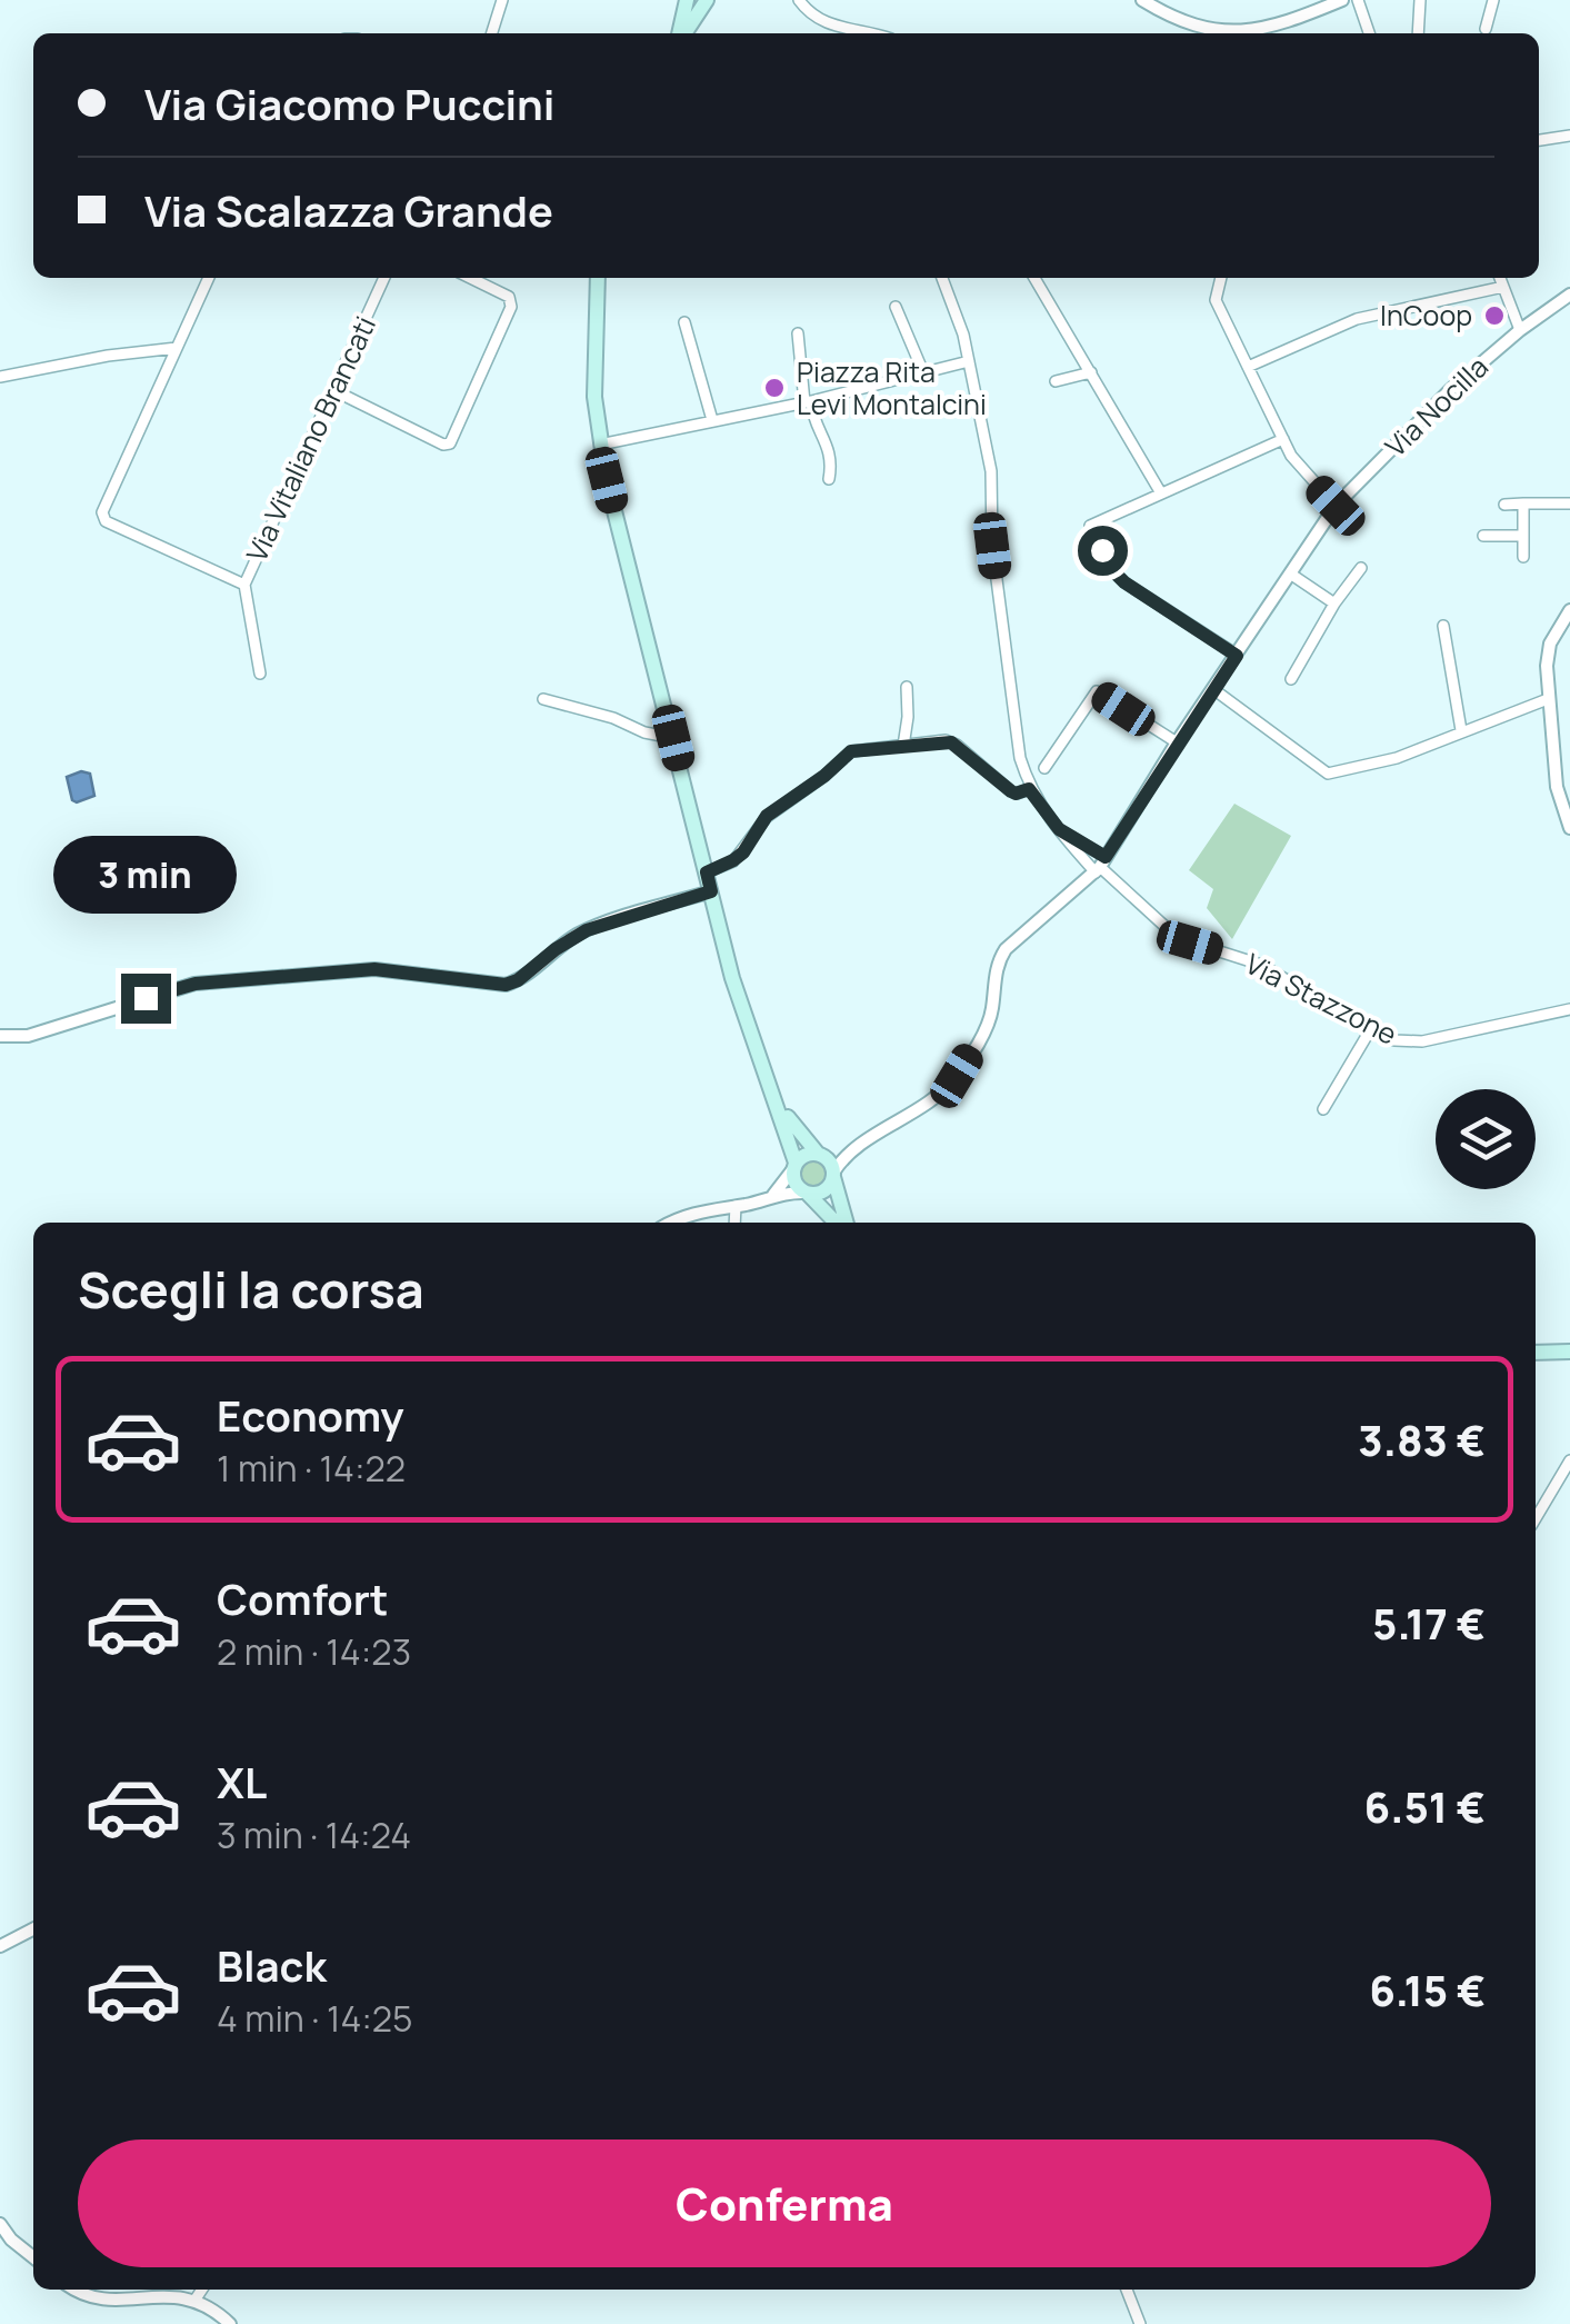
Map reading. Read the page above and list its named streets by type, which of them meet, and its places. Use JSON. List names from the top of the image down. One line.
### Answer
{"streets":{"street":["Via Nocilla","Via Vitaliano Brancati","Via Stazzone"]},"crossings":[["Via Nocilla","Via Stazzone"]],"places":["InCoop","Piazza Rita Levi Montalcini"],"page":{"banner":["Via Giacomo Puccini","Via Scalazza Grande"],"bubble":"3 min","heading":"Scegli la corsa","list":[{"name":"Economy","note":"1 min · 14:22","value":"3.83 €"},{"name":"Comfort","note":"2 min · 14:23","value":"5.17 €"},{"name":"XL","note":"3 min · 14:24","value":"6.51 €"},{"name":"Black","note":"4 min · 14:25","value":"6.15 €"}],"buttons":"Conferma"}}
